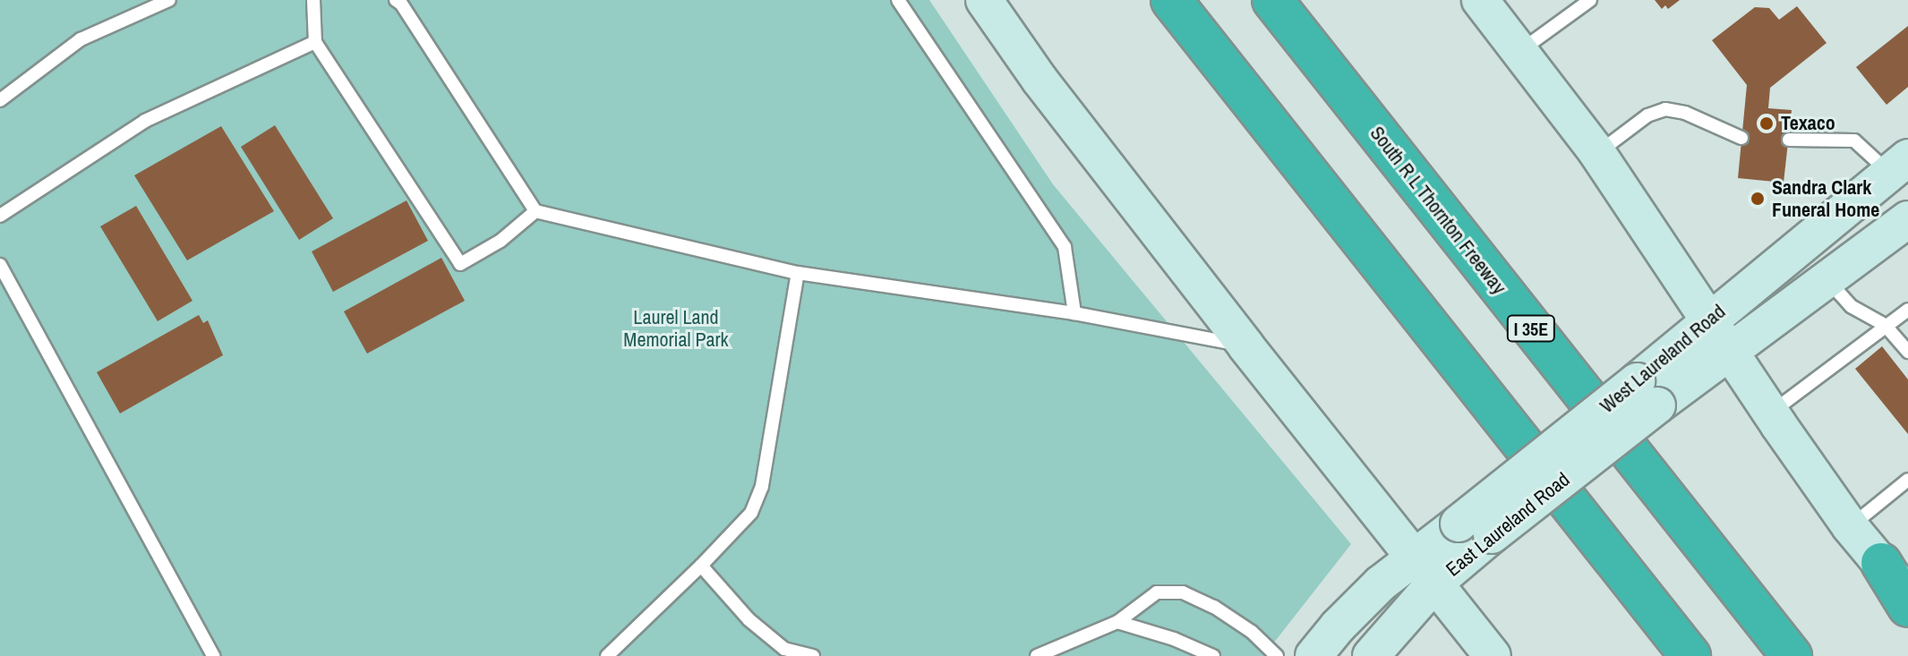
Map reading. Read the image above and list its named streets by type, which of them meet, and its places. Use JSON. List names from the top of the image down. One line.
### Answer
{"streets":{"highway":["South R L Thornton Freeway","I 35E"],"main road":["West Laureland Road","East Laureland Road"]},"crossings":[["West Laureland Road","East Laureland Road"]],"parks":["Laurel Land Memorial Park"],"places":["Texaco","Sandra Clark Funeral Home"]}
